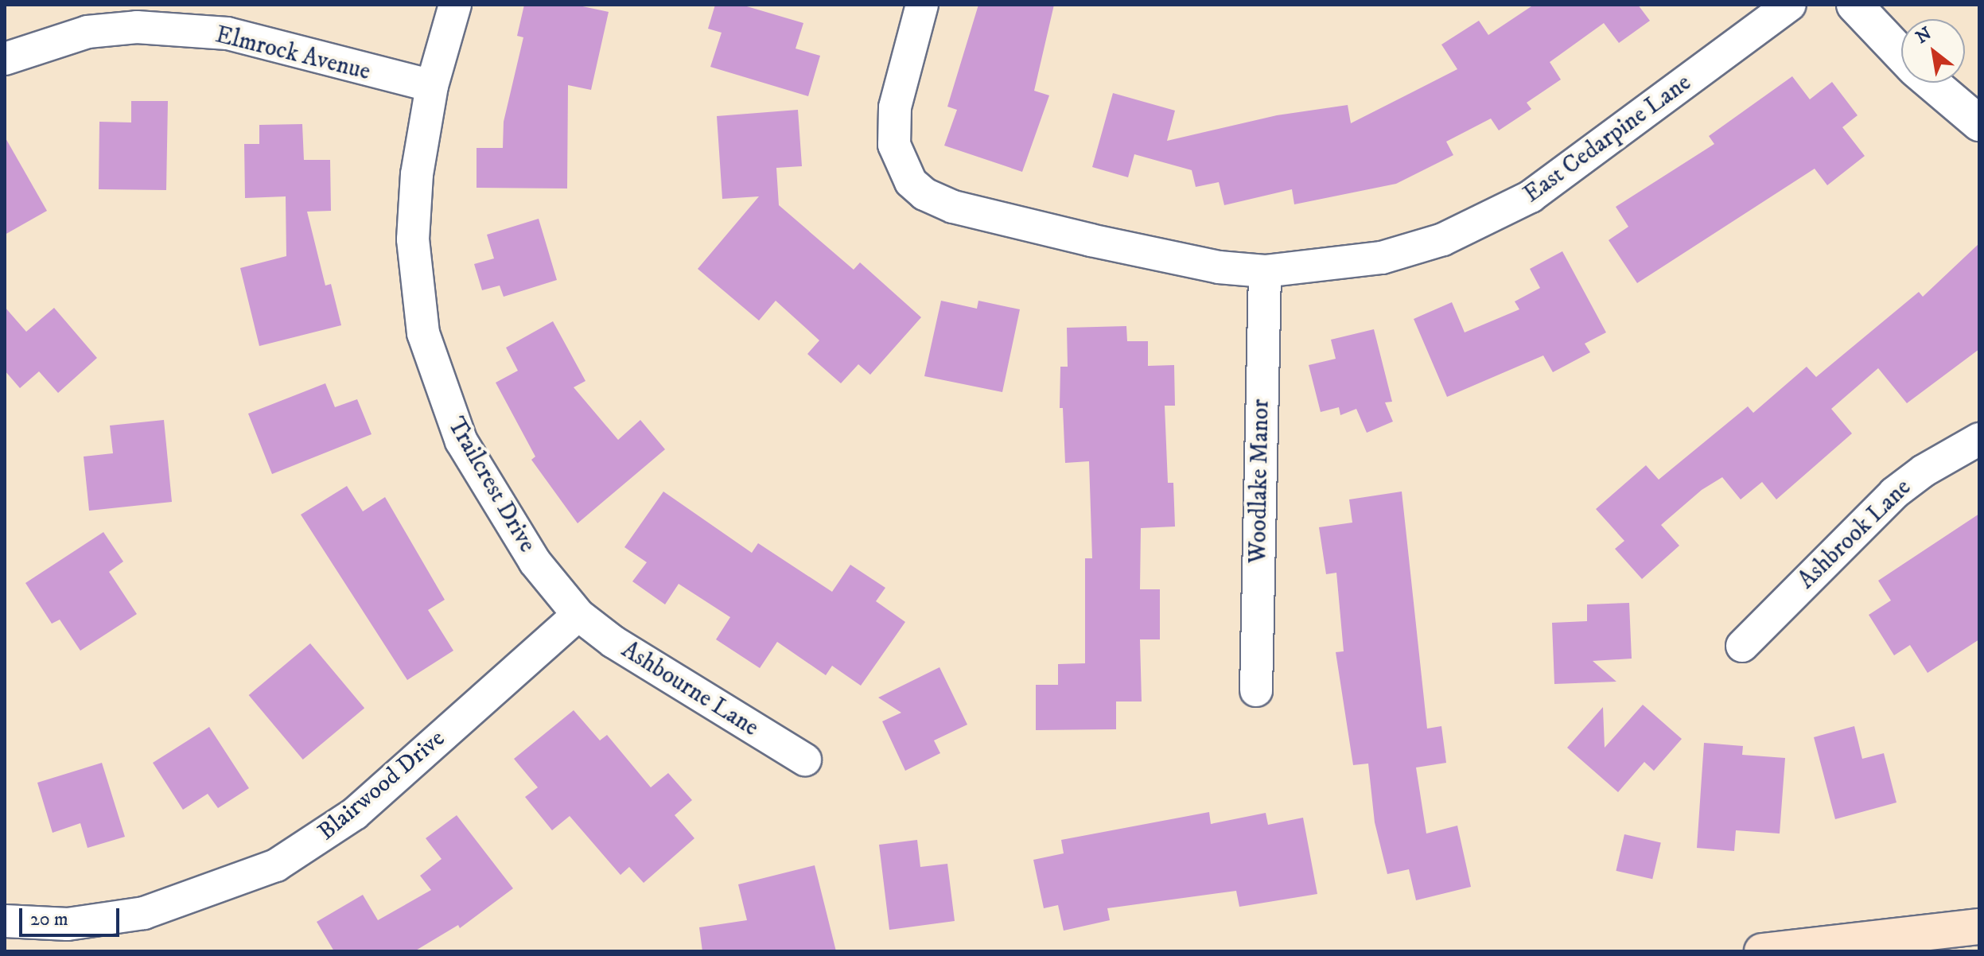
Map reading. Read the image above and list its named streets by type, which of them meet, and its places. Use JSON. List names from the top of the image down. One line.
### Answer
{"streets":{"street":["Elmrock Avenue","East Cedarpine Lane","Woodlake Manor","Trailcrest Drive","Ashbrook Lane","Ashbourne Lane","Blairwood Drive"]},"crossings":[["Elmrock Avenue","Trailcrest Drive"],["East Cedarpine Lane","Woodlake Manor"],["Trailcrest Drive","Ashbourne Lane"],["Trailcrest Drive","Blairwood Drive"],["Ashbourne Lane","Blairwood Drive"]],"scale_bar":"20 m","north":"top left"}
